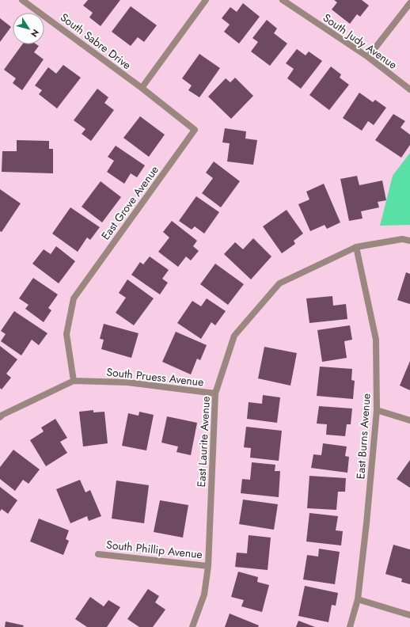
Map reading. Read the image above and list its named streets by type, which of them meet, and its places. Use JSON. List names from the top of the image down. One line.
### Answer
{"streets":{"street":["South Sabre Drive","South Judy Avenue","East Grove Avenue","South Pruess Avenue","East Burns Avenue","East Laurite Avenue","South Phillip Avenue"]},"crossings":[["South Sabre Drive","East Grove Avenue"],["East Grove Avenue","South Pruess Avenue"],["South Pruess Avenue","East Laurite Avenue"],["East Burns Avenue","East Laurite Avenue"],["East Laurite Avenue","South Phillip Avenue"]],"north":"bottom right"}
